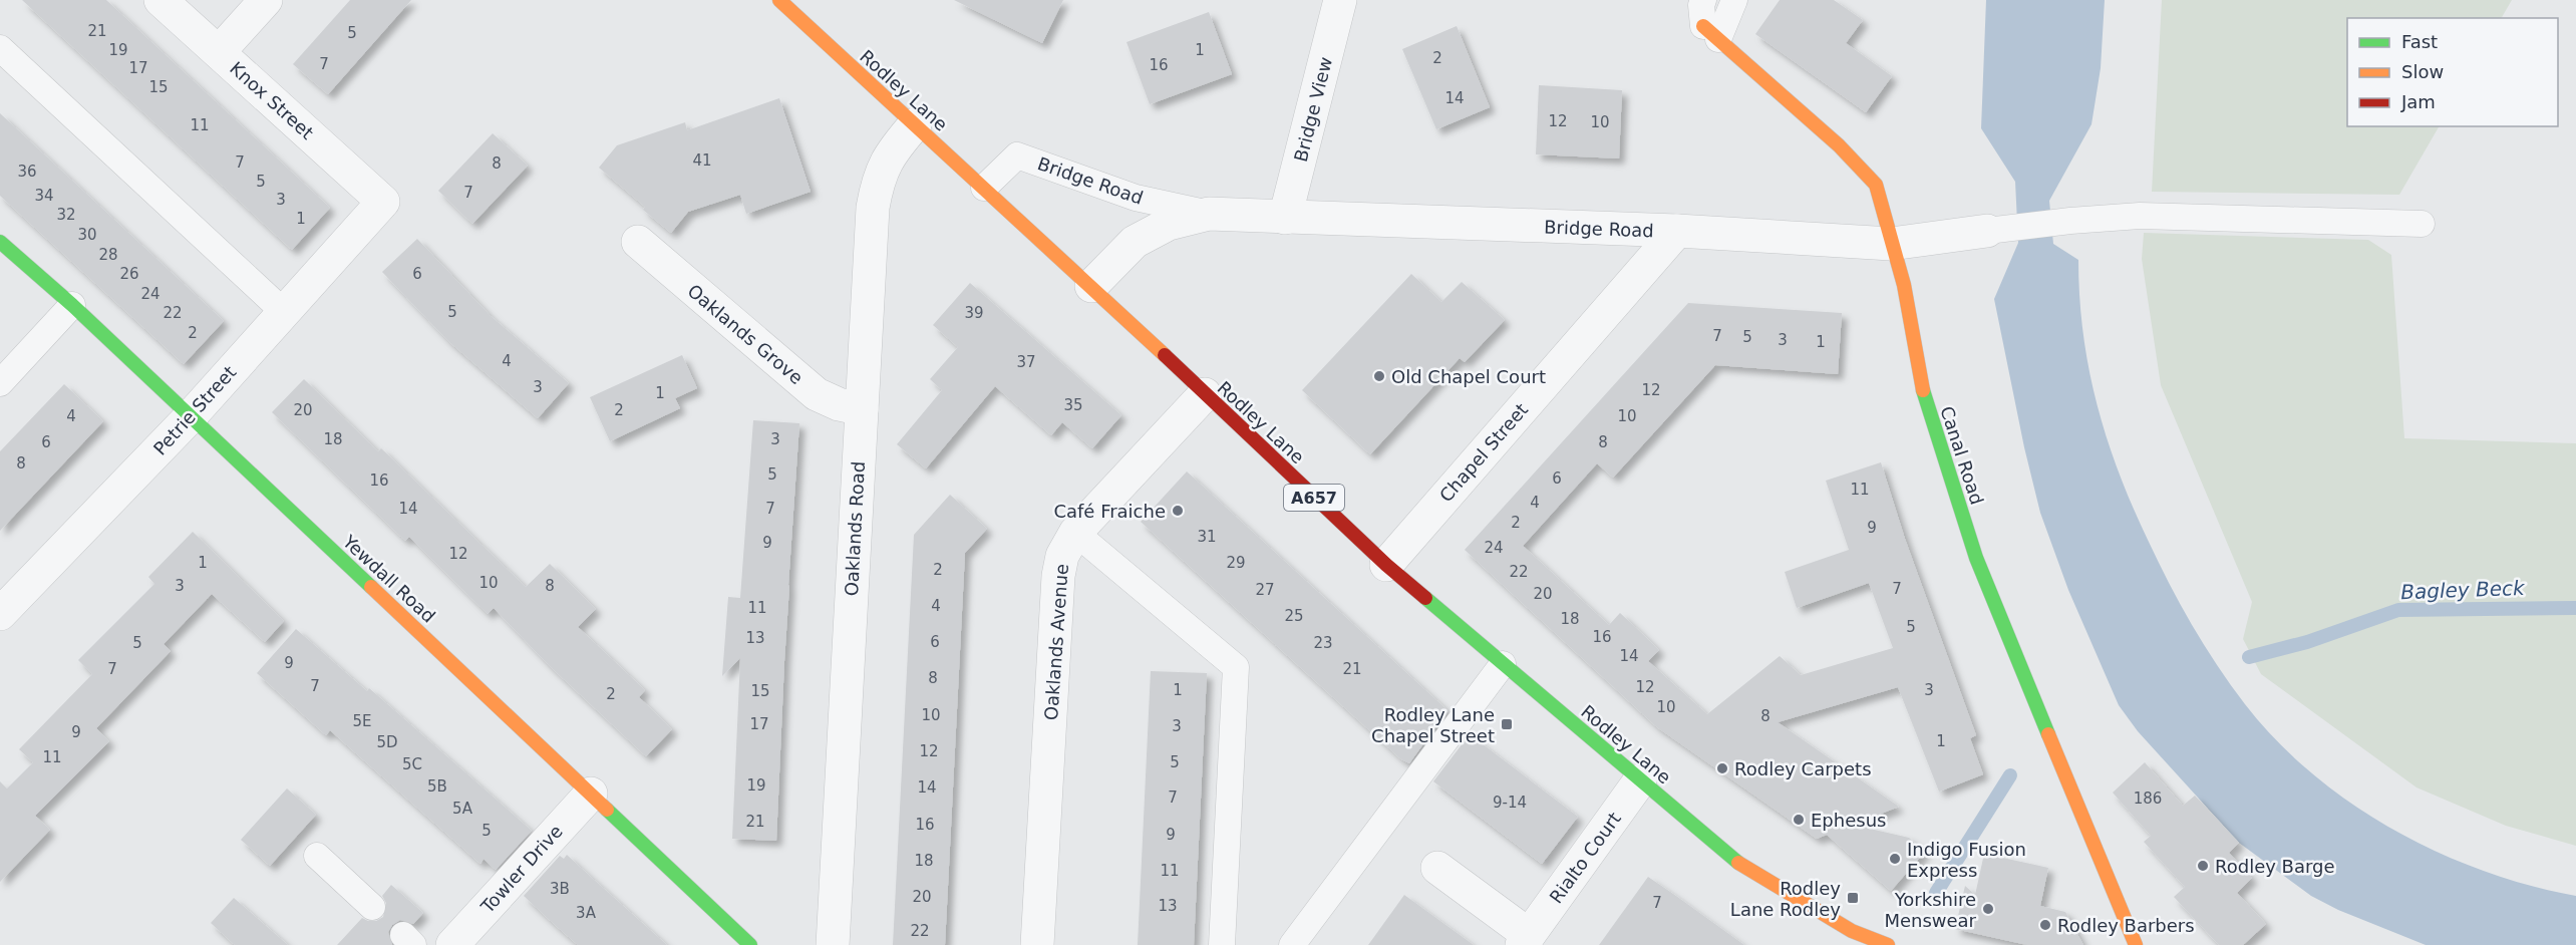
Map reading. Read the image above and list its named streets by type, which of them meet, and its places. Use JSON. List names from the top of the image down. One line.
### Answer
{"streets":{"street":["Rodley Lane","Knox Street","Bridge View","Bridge Road","Oaklands Grove","Petrie Street","Chapel Street","Canal Road","A657","Oaklands Road","Yewdall Road","Oaklands Avenue","Rialto Court","Towler Drive"]},"crossings":[["Rodley Lane","Bridge Road"],["Rodley Lane","Chapel Street"],["Rodley Lane","Oaklands Road"],["Rodley Lane","Oaklands Avenue"],["Rodley Lane","Rialto Court"],["Knox Street","Petrie Street"],["Bridge View","Bridge Road"],["Bridge Road","Chapel Street"],["Bridge Road","Canal Road"],["Oaklands Grove","Oaklands Road"],["Petrie Street","Yewdall Road"],["Yewdall Road","Towler Drive"]],"water":["Bagley Beck"],"places":{"other":["Old Chapel Court","Café Fraiche","Rodley Carpets","Ephesus","Indigo Fusion Express","Rodley Barge","Yorkshire Menswear","Rodley Barbers"],"transit":["Rodley Lane Chapel Street","Rodley Lane Rodley"]},"house_numbers":["21","5","19","1","2","7","16","17","15","14","12","10","11","41","7","8","36","5","7","34","3","32","1","30","28","26","6","24","5","22","39","2","7","5","3","1","4","37","3","12","1","35","20","2","4","10","18","3","6","8","8","5","6","16","11","4","14","7","2","9","31","9","24","12","1","29","2","22","10","3","8","7","27","20","4","11","25","18","5","16","13","6","5","23","14","9","7","21","8","7","12","1","3","15","2","10","10","8","5E","17","3","9","1","5D","12","11","5","5C","19","5B","14","7","186","9-14","5A","21","16","5","9","18","11","3B","20","7","13","3A","22"],"legend":["Fast","Slow","Jam"]}
